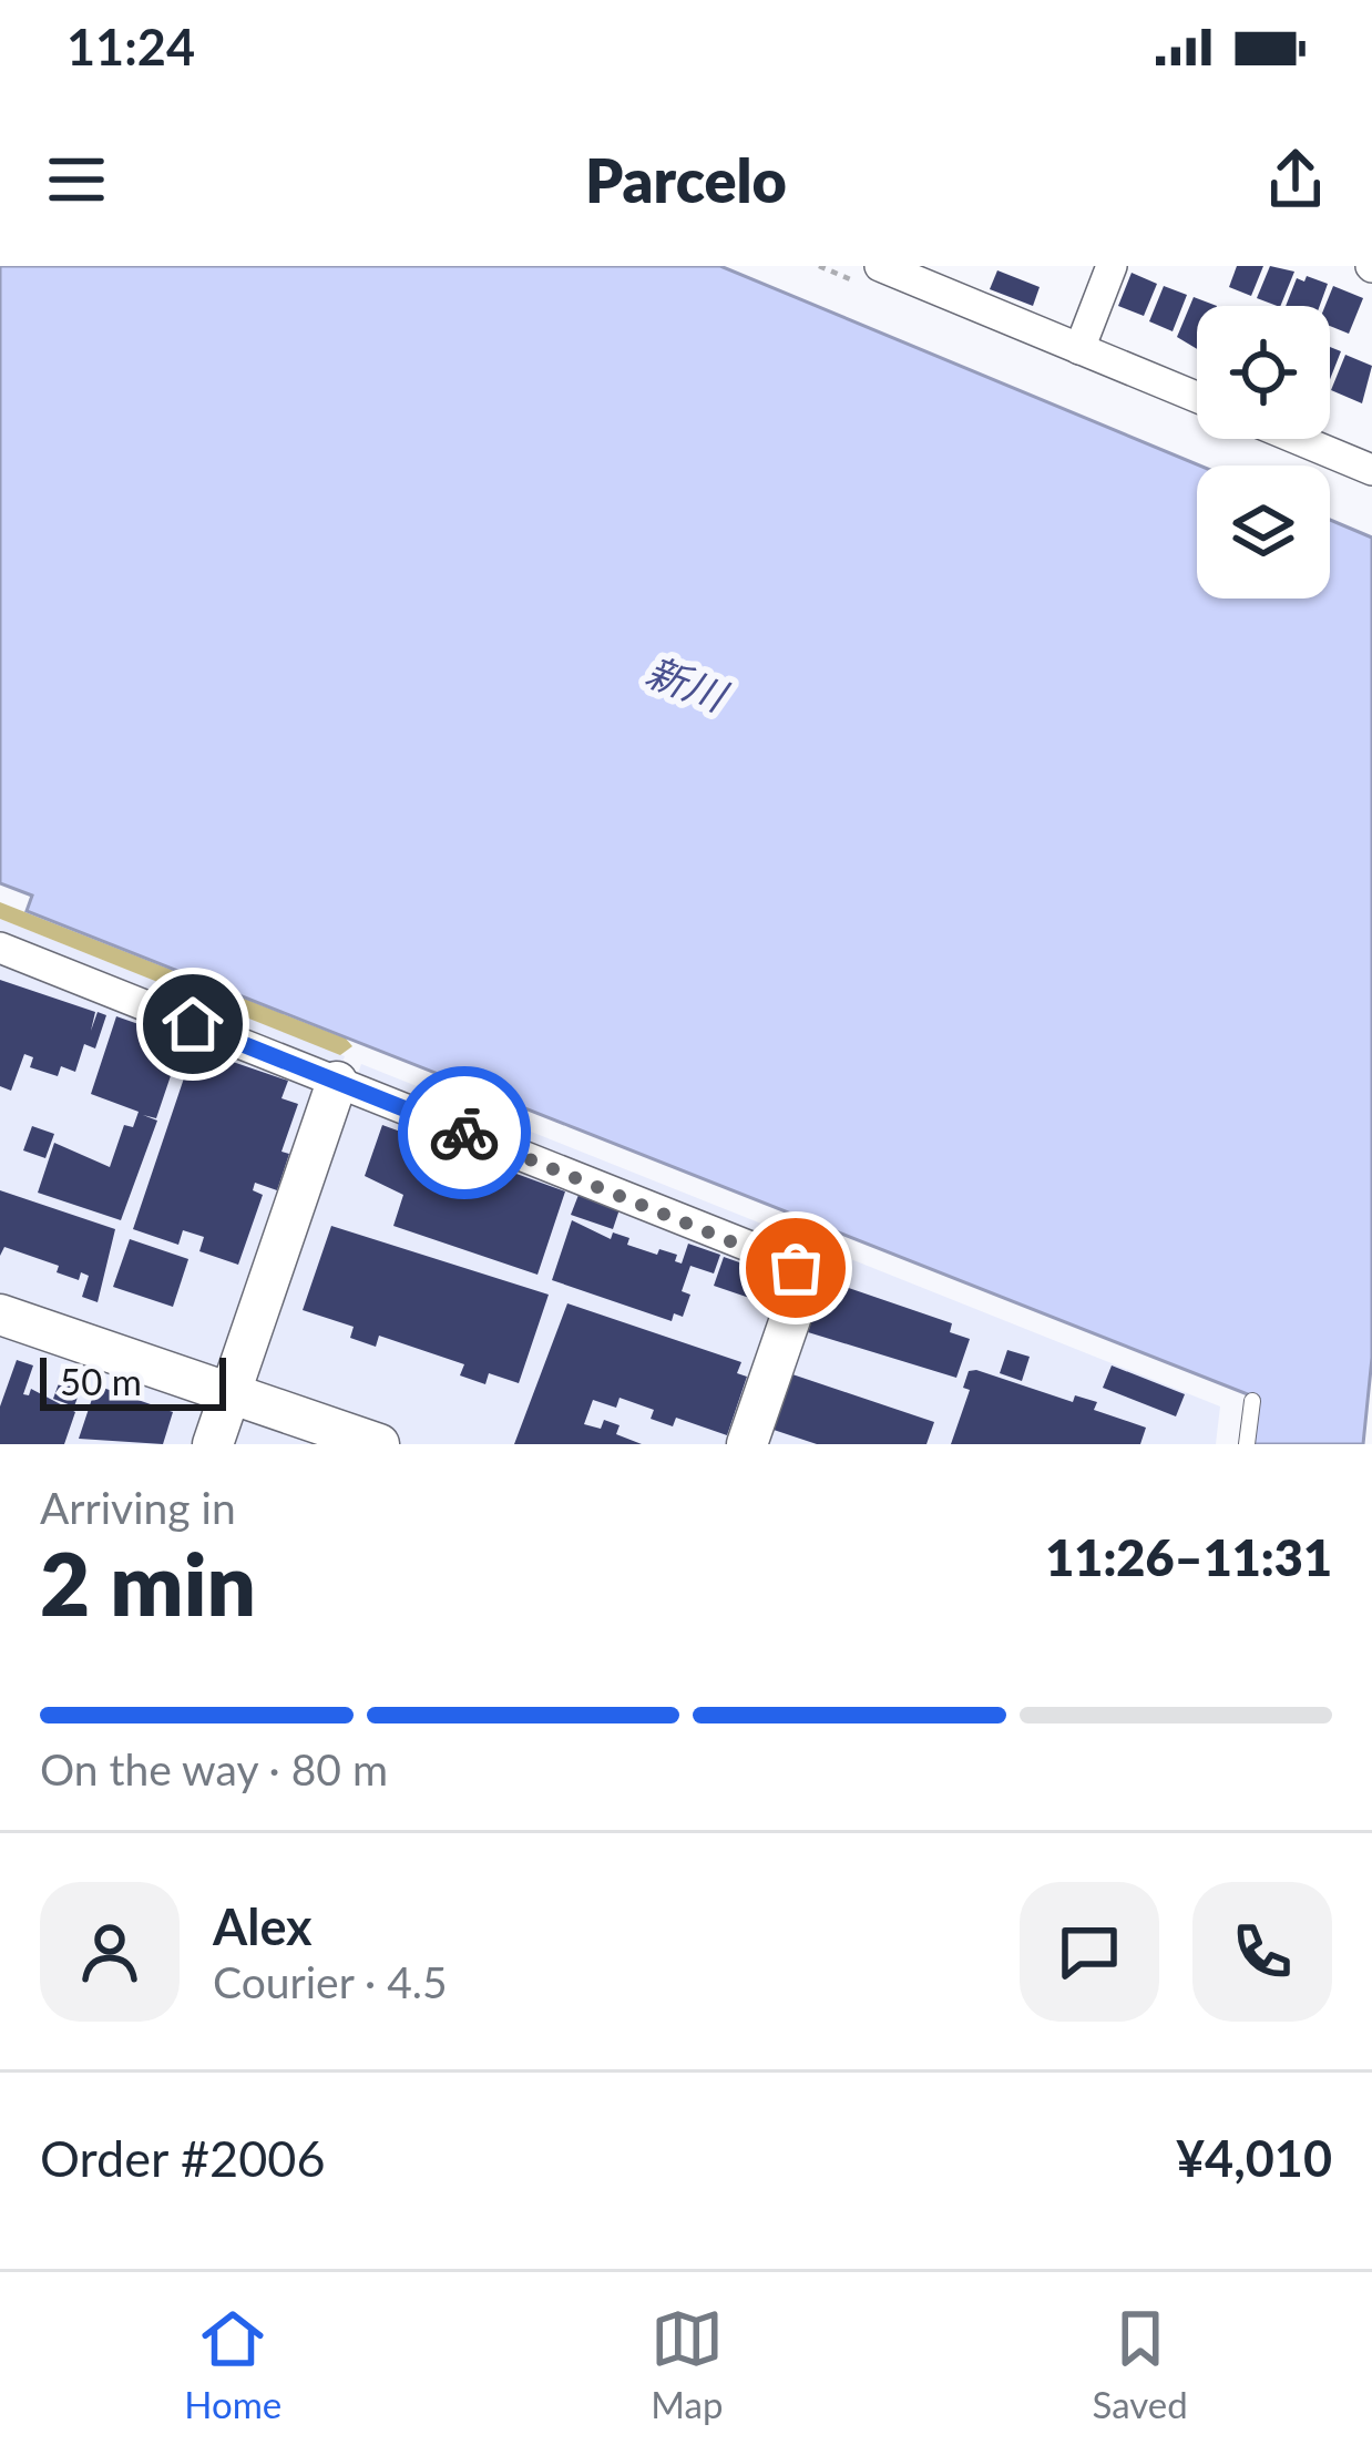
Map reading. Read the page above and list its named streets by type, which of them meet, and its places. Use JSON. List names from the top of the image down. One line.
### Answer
{"water":["新川"],"scale_bar":"50 m","page":{"status":"11:24","header":"Parcelo","scale":"50 m","heading":["2 min","Arriving in","11:26–11:31"],"panel":["Alex","Courier · 4.5","Order #2006","¥4,010"],"bar":"On the way · 80 m","tabs":["Home","Map","Saved"]}}
